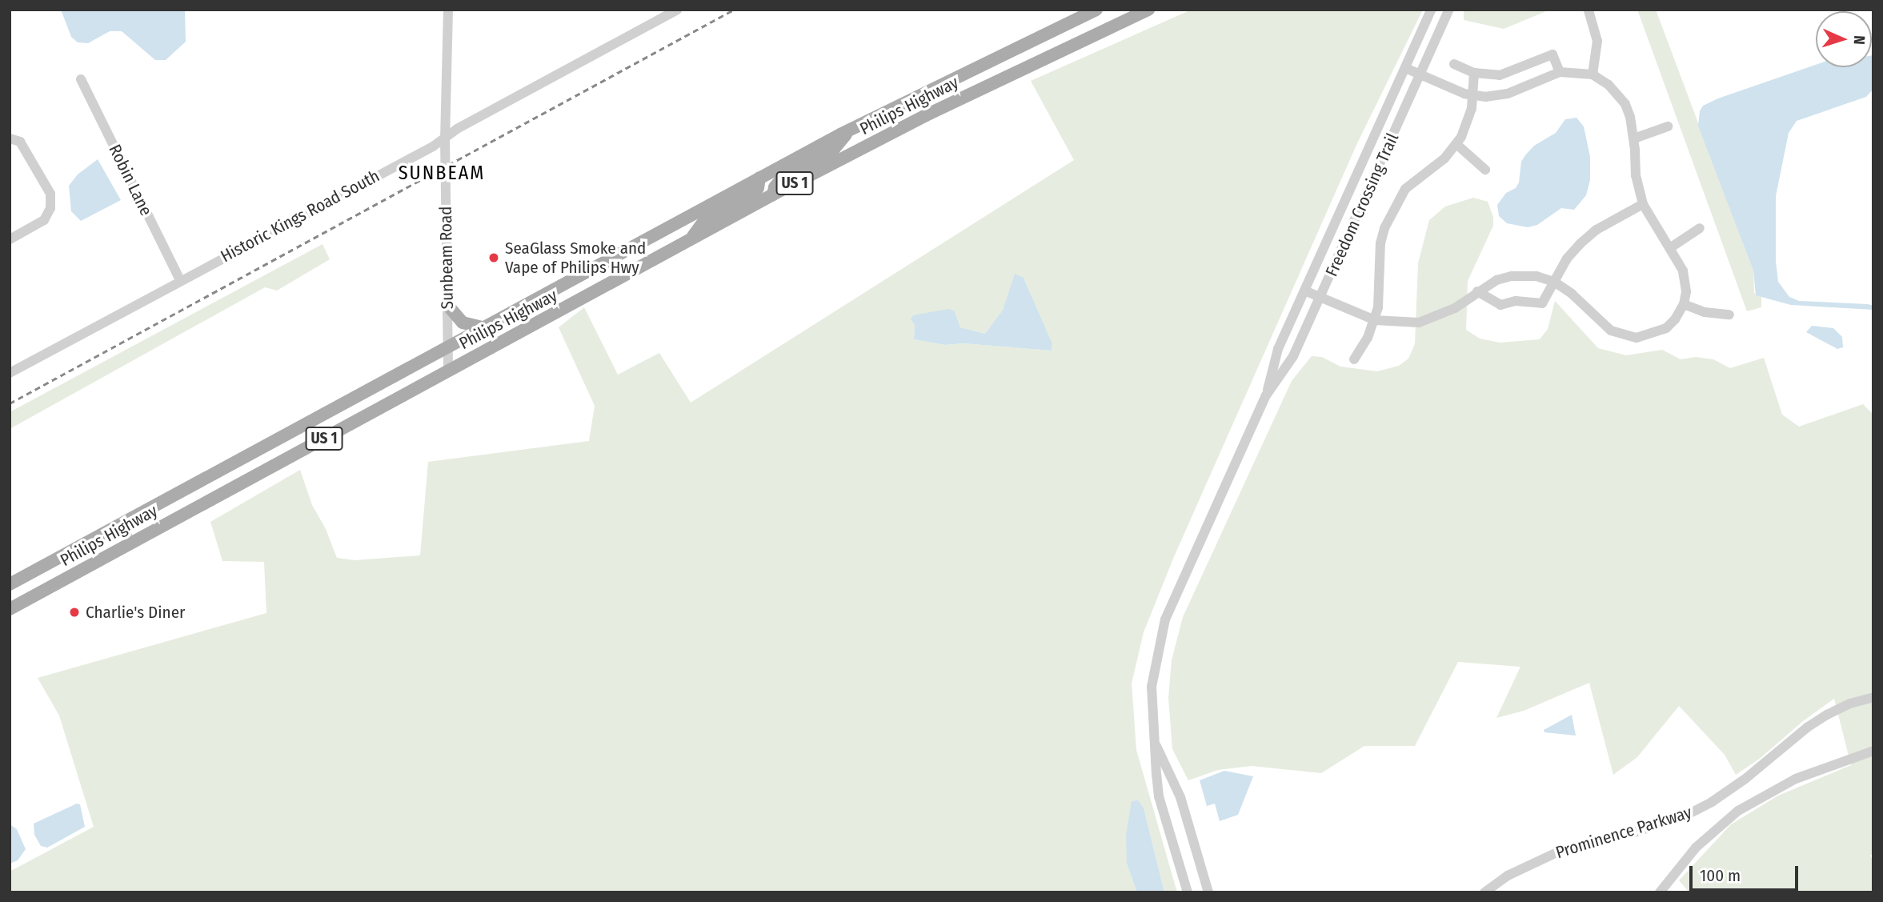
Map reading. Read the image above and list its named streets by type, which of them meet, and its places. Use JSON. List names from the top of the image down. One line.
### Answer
{"streets":{"main road":["Philips Highway","US 1"],"street":["Robin Lane","Freedom Crossing Trail","Historic Kings Road South","Sunbeam Road","Prominence Parkway"]},"crossings":[["Philips Highway","Sunbeam Road"],["Robin Lane","Historic Kings Road South"],["Historic Kings Road South","Sunbeam Road"]],"districts":["SUNBEAM"],"places":["SeaGlass Smoke and Vape of Philips Hwy","Charlie's Diner"],"scale_bar":"100 m","north":"right"}
